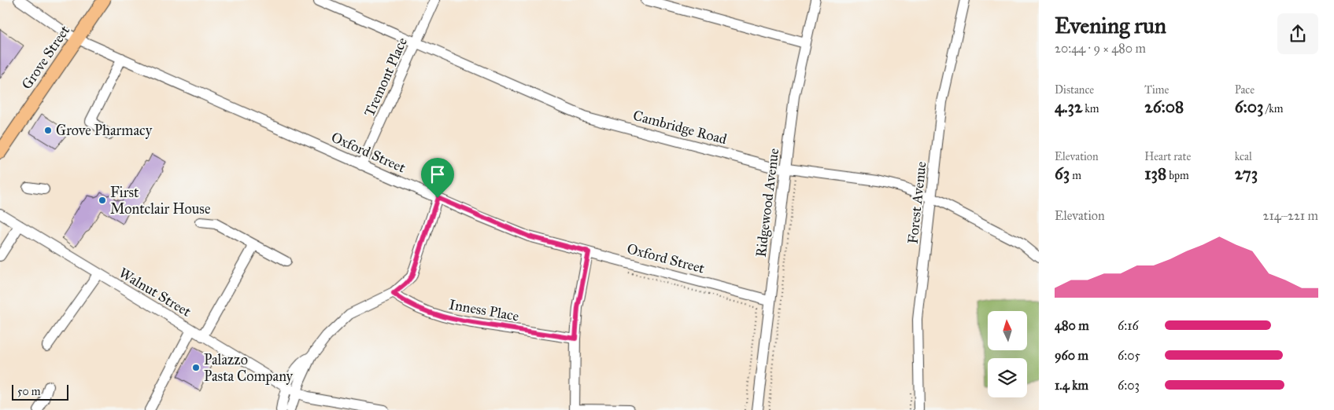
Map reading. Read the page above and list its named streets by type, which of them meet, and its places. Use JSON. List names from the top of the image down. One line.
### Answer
{"streets":{"main road":["Grove Street"],"street":["Tremont Place","Cambridge Road","Oxford Street","Ridgewood Avenue","Forest Avenue","Walnut Street","Inness Place"]},"crossings":[["Grove Street","Oxford Street"],["Tremont Place","Cambridge Road"],["Tremont Place","Oxford Street"],["Cambridge Road","Ridgewood Avenue"],["Cambridge Road","Forest Avenue"],["Oxford Street","Ridgewood Avenue"]],"places":["Grove Pharmacy","First Montclair House","Palazzo Pasta Company"],"scale_bar":"50 m","north":"top","page":{"heading":["Evening run","20:44 · 9 × 480 m"],"stats":[["Distance","4.32 km"],["Time","26:08"],["Pace","6:03 /km"],["Elevation","63 m"],["Heart rate","138 bpm"],["kcal","273"]],"chart":["Elevation","214–221 m"],"list":[{"name":"480 m","note":"6:16"},{"name":"960 m","note":"6:05"},{"name":"1.4 km","note":"6:03"}],"scale":"50 m"}}
